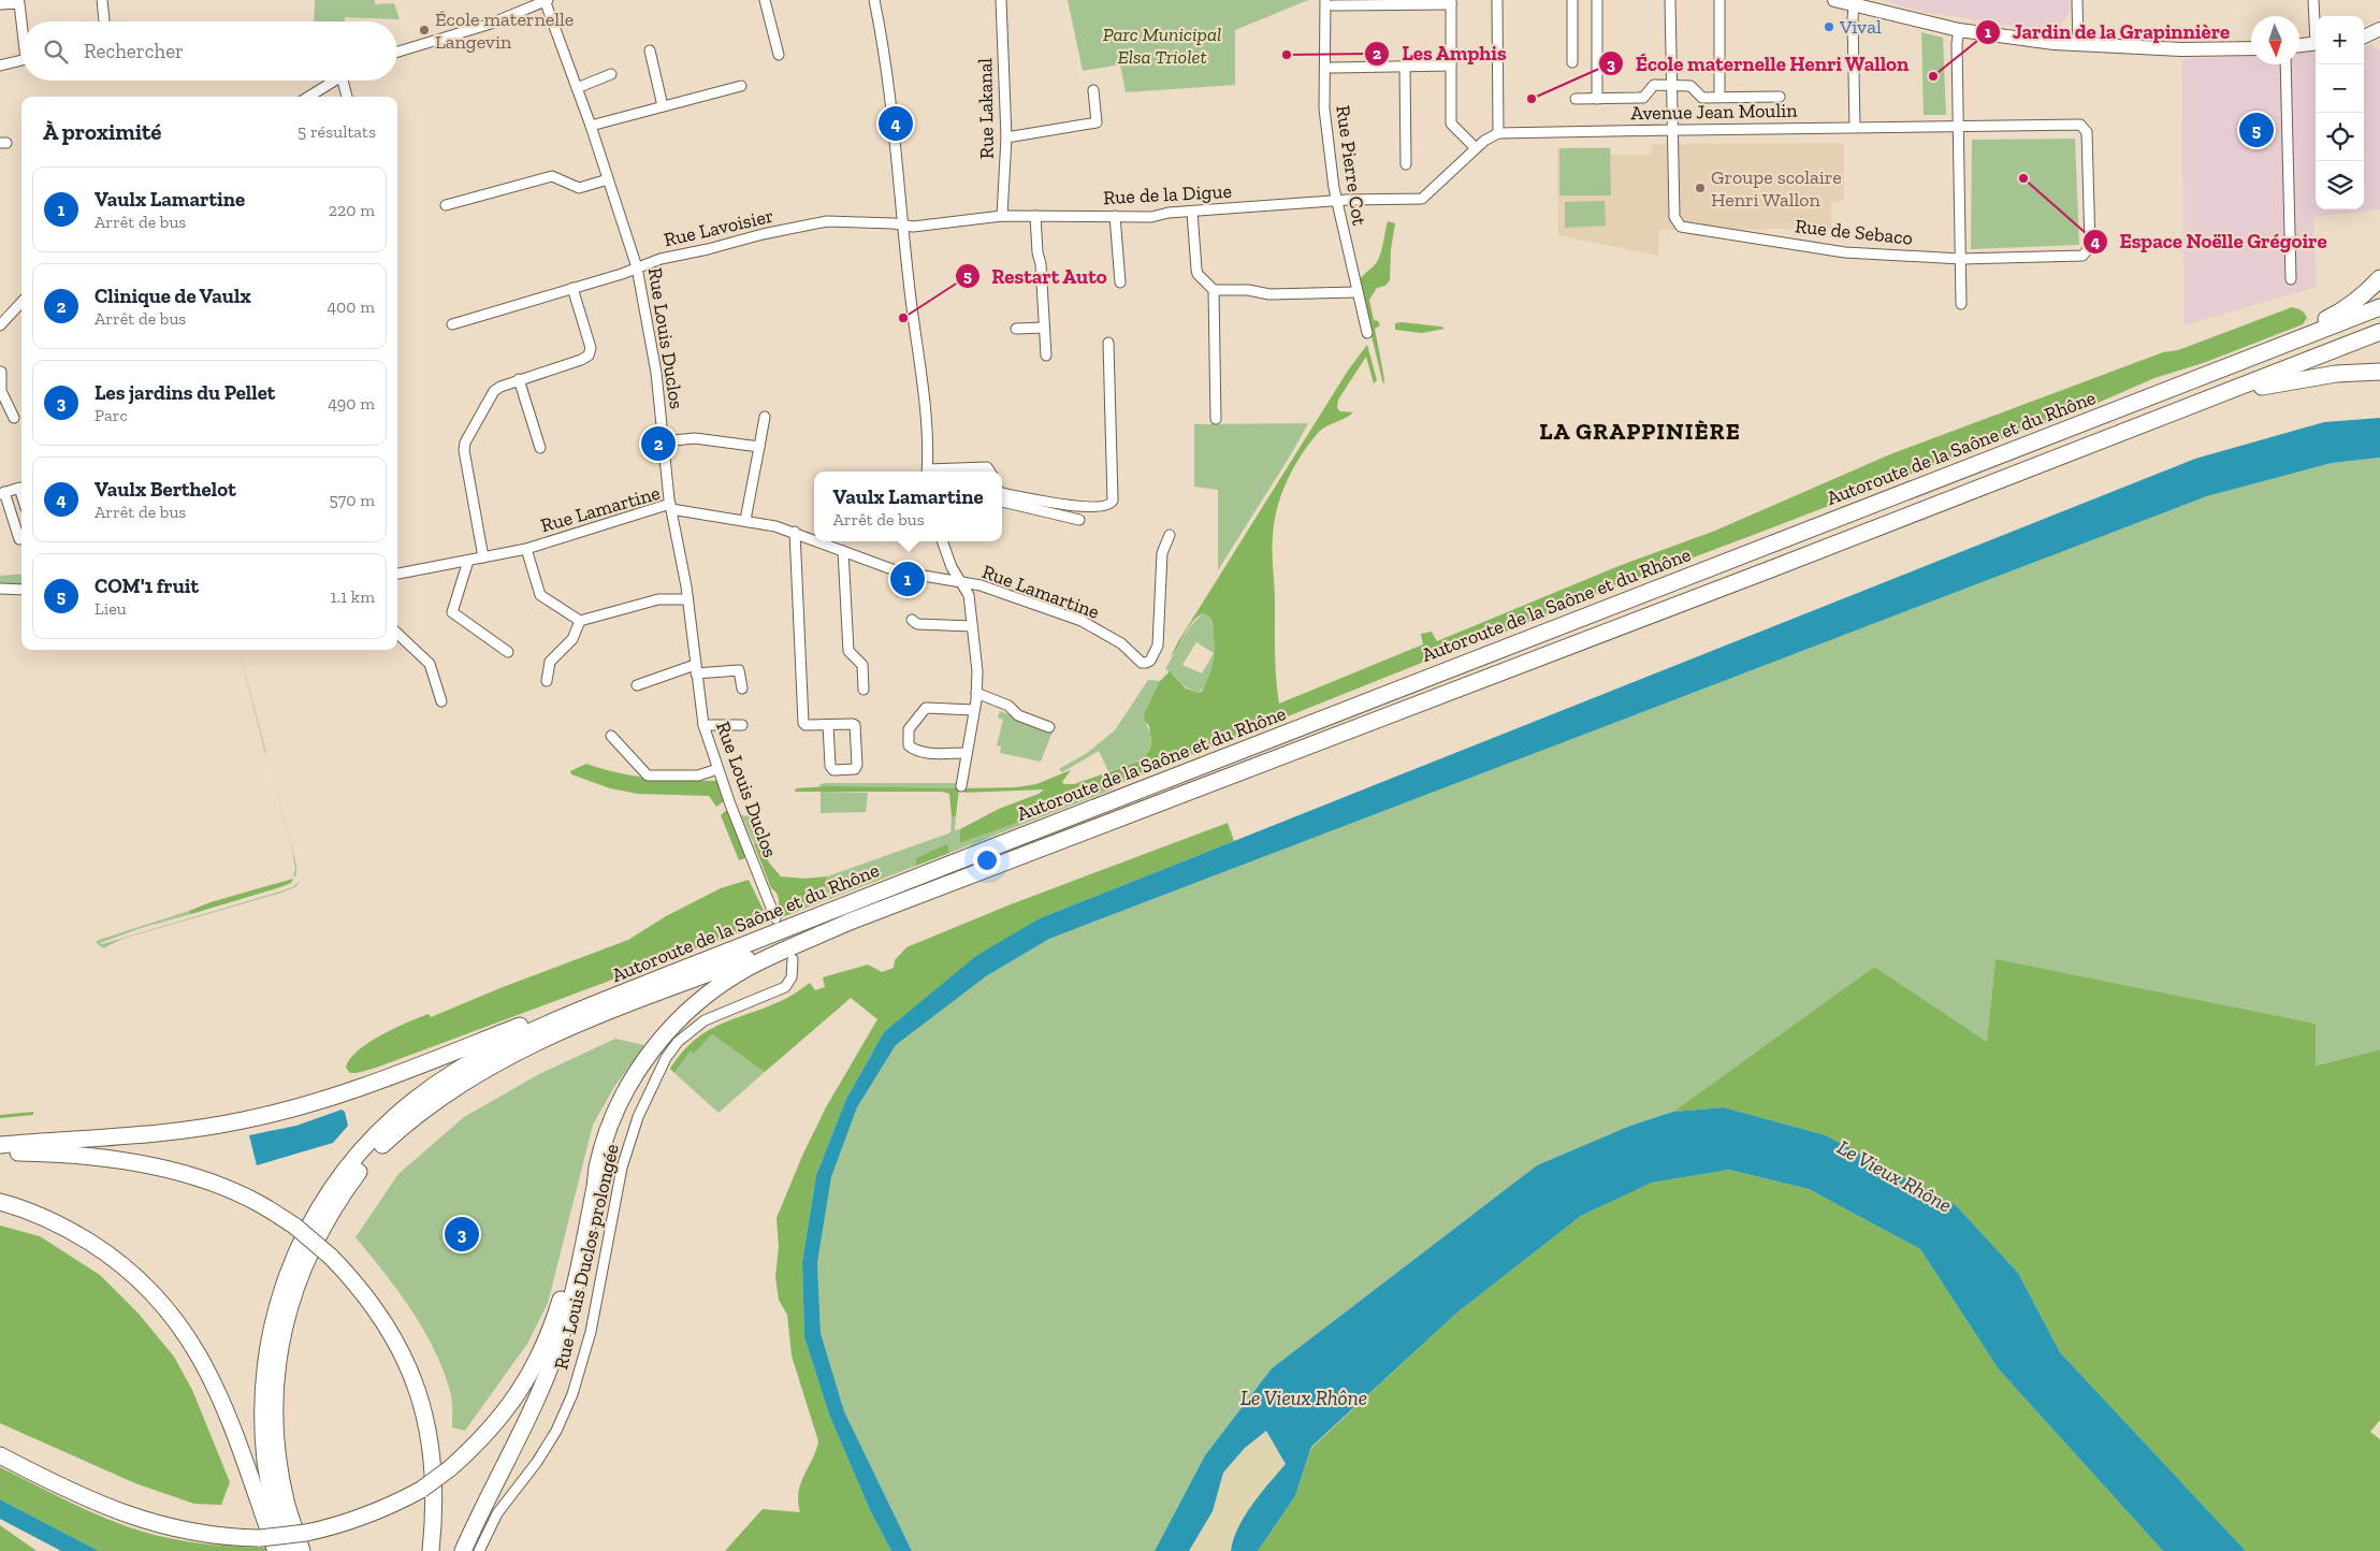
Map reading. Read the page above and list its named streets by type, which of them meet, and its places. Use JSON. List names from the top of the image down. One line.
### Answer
{"streets":{"highway":["Autoroute de la Saône et du Rhône"],"street":["Rue Lakanal","Avenue Jean Moulin","Rue Pierre Cot","Rue de la Digue","Rue Lavoisier","Rue de Sebaco","Rue Louis Duclos","Rue Lamartine","Rue Louis Duclos prolongée"]},"crossings":[["Rue Lakanal","Rue de la Digue"],["Rue Lakanal","Rue Lavoisier"],["Avenue Jean Moulin","Rue de Sebaco"],["Rue Pierre Cot","Rue de la Digue"],["Rue de la Digue","Rue Lavoisier"],["Rue Lavoisier","Rue Louis Duclos"],["Rue Louis Duclos","Rue Lamartine"]],"districts":["LA GRAPPINIÈRE"],"water":["Le Vieux Rhône"],"parks":["Parc Municipal Elsa Triolet"],"places":["Vival","École maternelle Langevin","Les Amphis","Jardin de la Grapinnière","École maternelle Henri Wallon","Espace Noëlle Grégoire","Groupe scolaire Henri Wallon","Restart Auto"],"north":"bottom","page":{"map_buttons":["+","−"],"search":"Rechercher","heading":["À proximité","5 résultats"],"pins":["4","5","2","1","3"],"list":[{"mark":"1","name":"Vaulx Lamartine","note":"Arrêt de bus","value":"220 m"},{"mark":"2","name":"Clinique de Vaulx","note":"Arrêt de bus","value":"400 m"},{"mark":"3","name":"Les jardins du Pellet","note":"Parc","value":"490 m"},{"mark":"4","name":"Vaulx Berthelot","note":"Arrêt de bus","value":"570 m"},{"mark":"5","name":"COM'1 fruit","note":"Lieu","value":"1.1 km"}],"popup":["Vaulx Lamartine","Arrêt de bus"]}}
